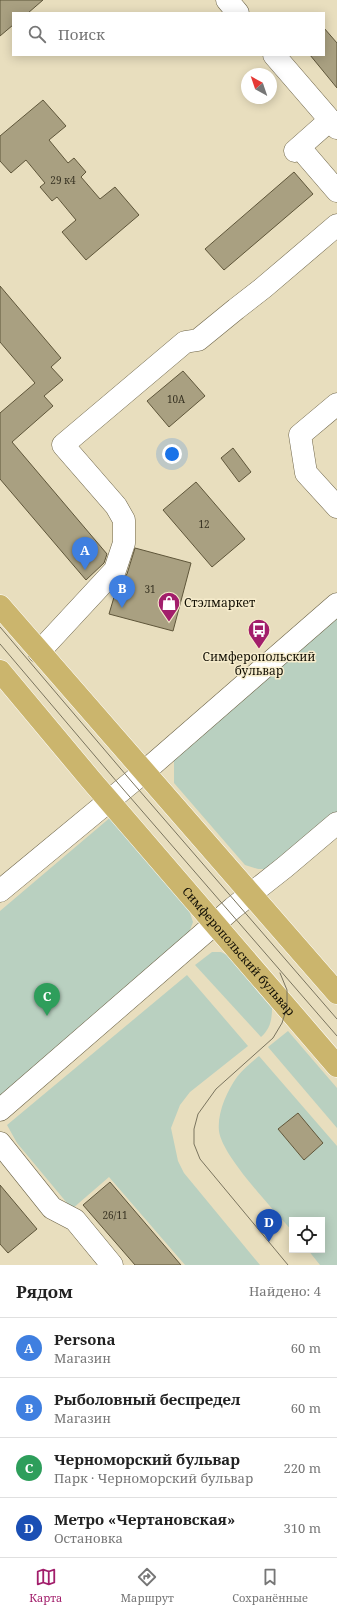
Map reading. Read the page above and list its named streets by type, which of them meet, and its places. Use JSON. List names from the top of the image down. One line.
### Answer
{"streets":{"main road":["Симферопольский бульвар"]},"places":{"shop":["Стэлмаркет"],"bus stop":["Симферопольский бульвар"]},"house_numbers":["29 к4","10А","12","31","26/11"],"north":"top left","page":{"search":"Поиск","pins":["A","B","C","D"],"heading":["Рядом","Найдено: 4"],"list":[{"mark":"A","name":"Persona","note":"Магазин","value":"60 m"},{"mark":"B","name":"Рыболовный беспредел","note":"Магазин","value":"60 m"},{"mark":"C","name":"Черноморский бульвар","note":"Парк · Черноморский бульвар","value":"220 m"},{"mark":"D","name":"Метро «Чертановская»","note":"Остановка","value":"310 m"}],"nav":["Карта","Маршрут","Сохранённые"]}}
